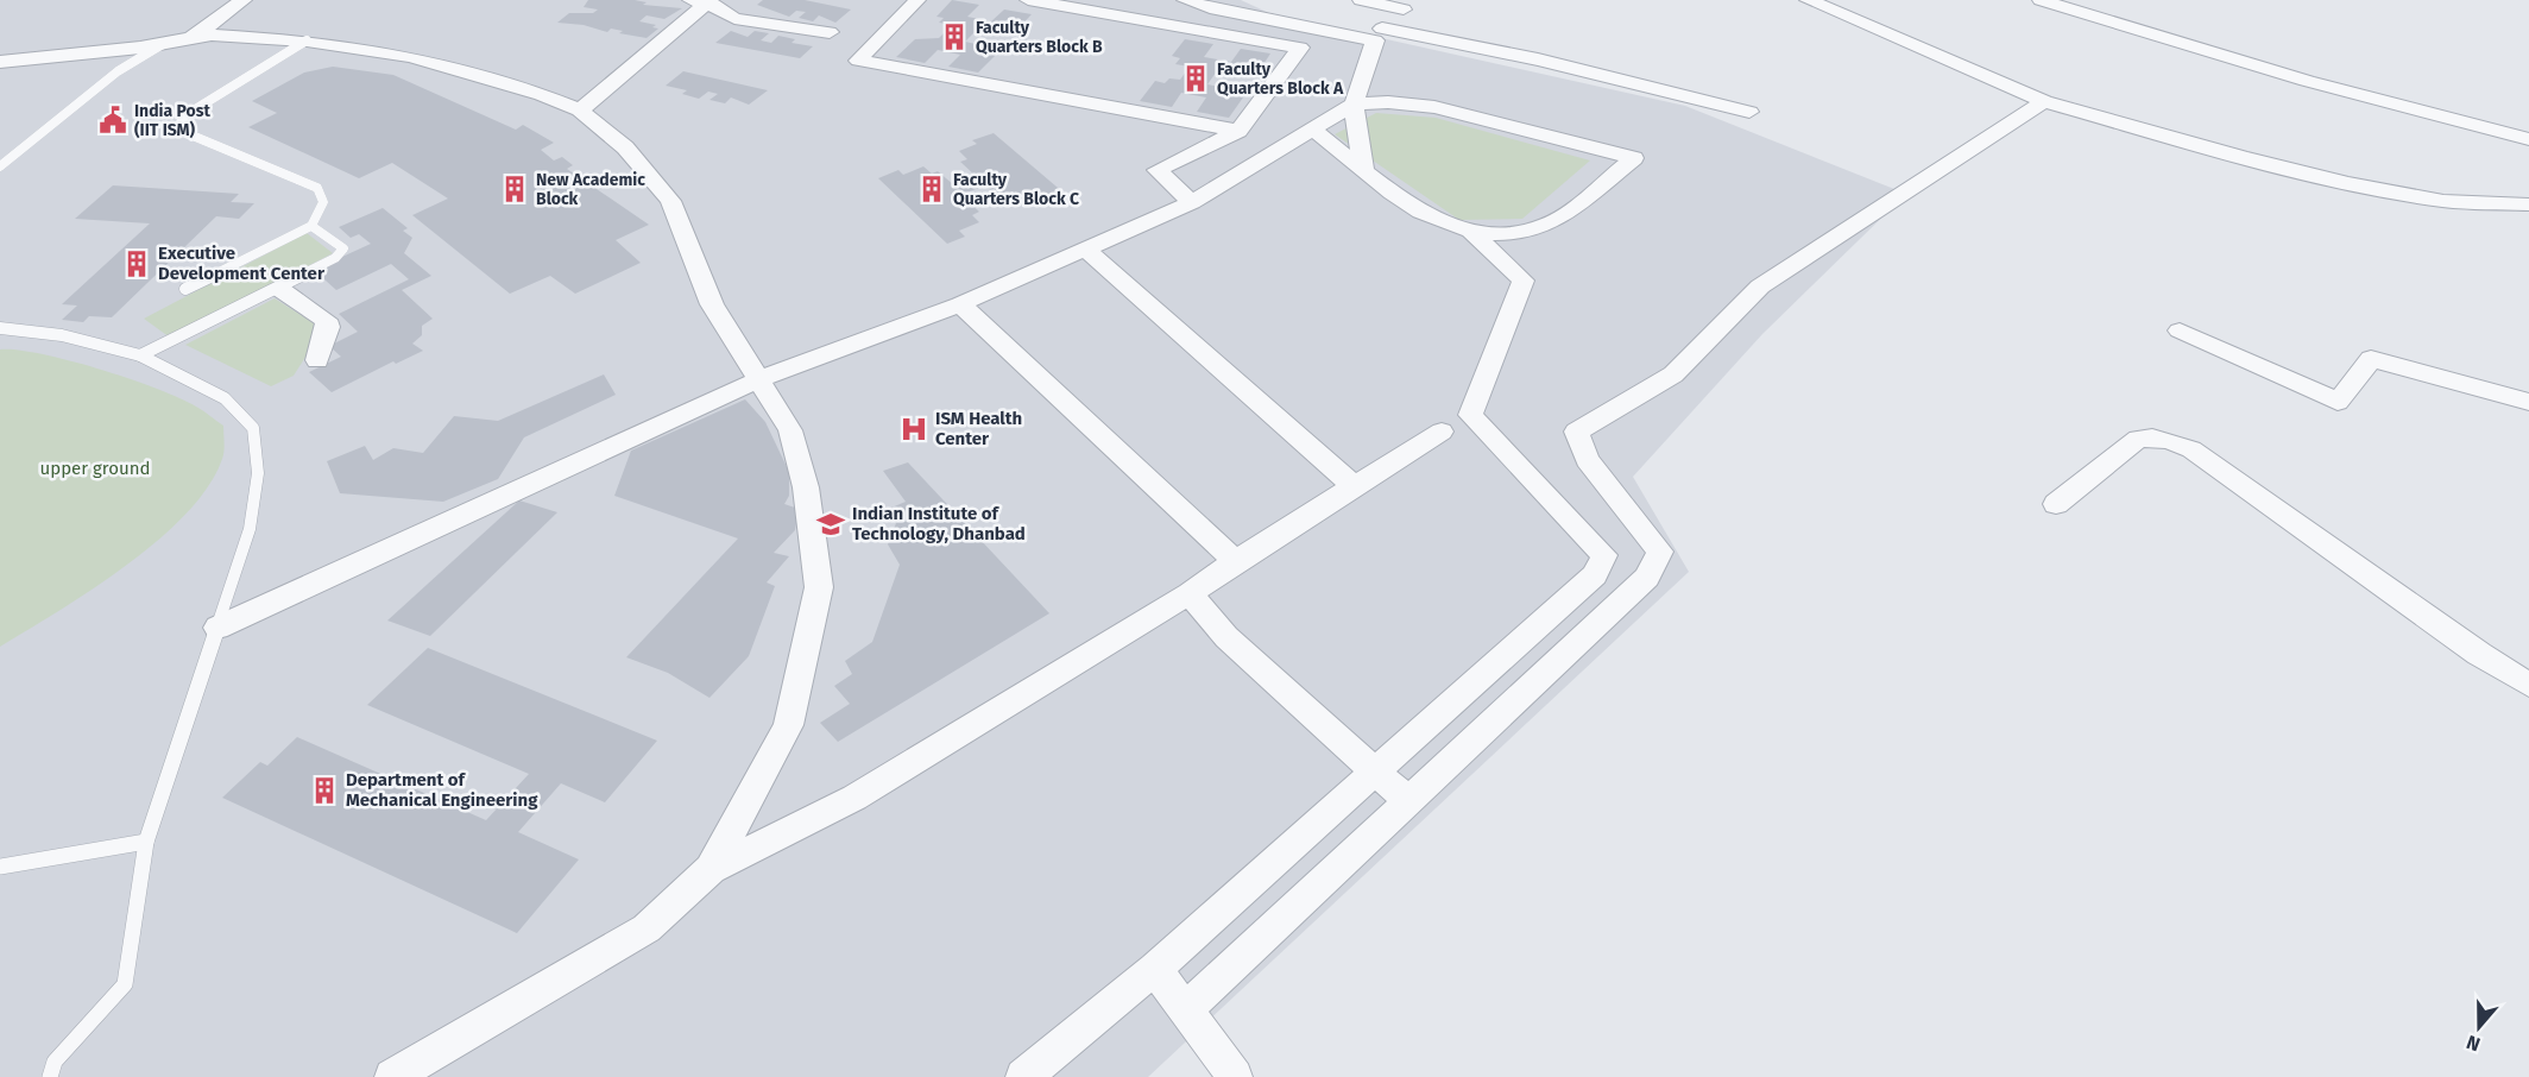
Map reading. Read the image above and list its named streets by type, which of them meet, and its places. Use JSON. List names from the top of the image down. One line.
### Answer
{"parks":["upper ground"],"places":{"building":["Faculty Quarters Block B","Faculty Quarters Block A","New Academic Block","Faculty Quarters Block C","Executive Development Center","Department of Mechanical Engineering"],"public building":["India Post (IIT ISM)"],"hospital":["ISM Health Center"],"school or university":["Indian Institute of Technology, Dhanbad"]},"north":"bottom"}
